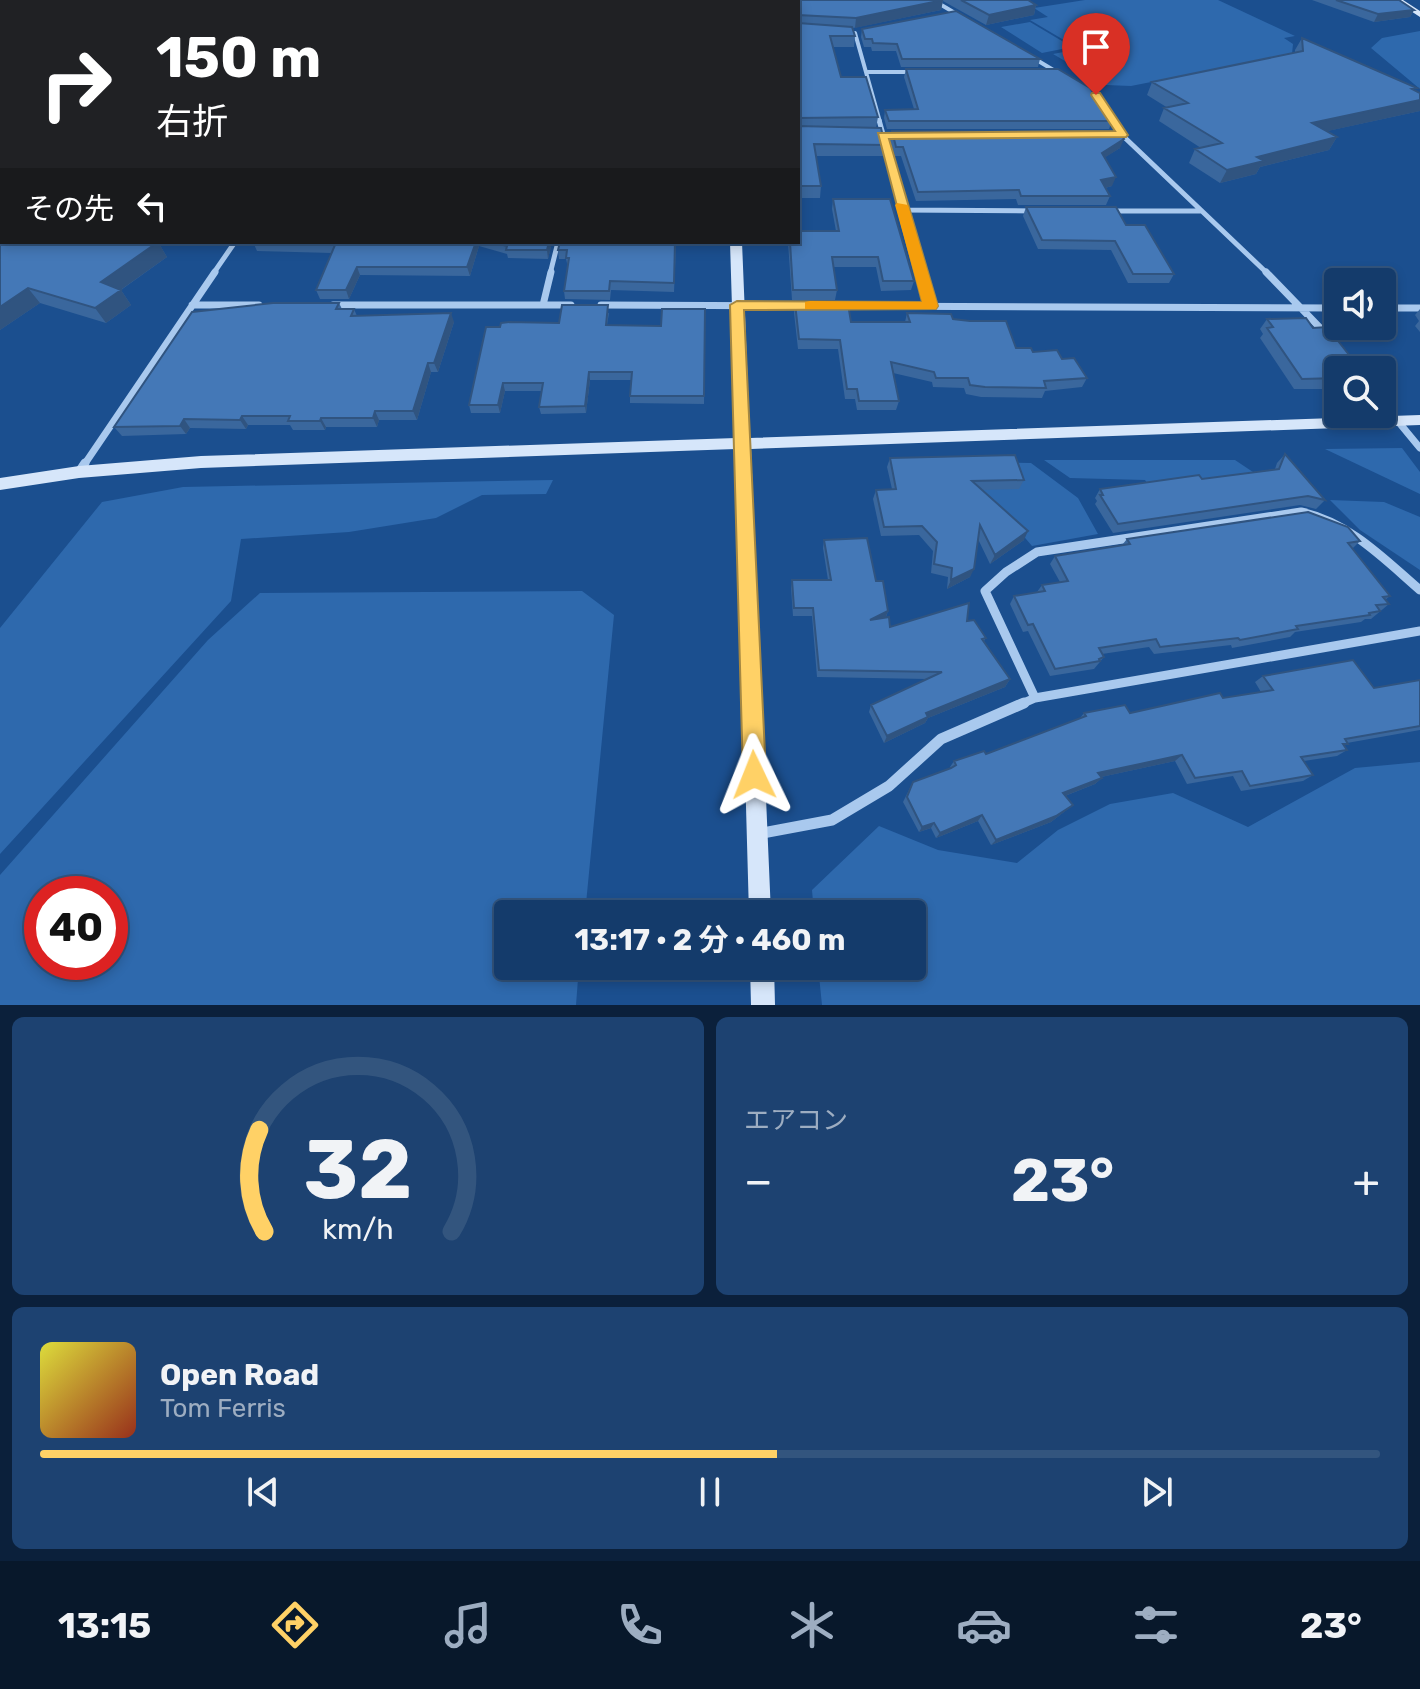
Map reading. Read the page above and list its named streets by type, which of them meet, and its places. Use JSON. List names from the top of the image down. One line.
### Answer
{"page":{"turn":["150 m","右折"],"then":"その先","limit":"40","trip":"13:17 · 2 分 · 460 m","tile":"エアコン","heat":["−","23°","+"],"song":["Open Road","Tom Ferris"],"tabs":["13:15","23°"],"gauge":["32","km/h"]}}
